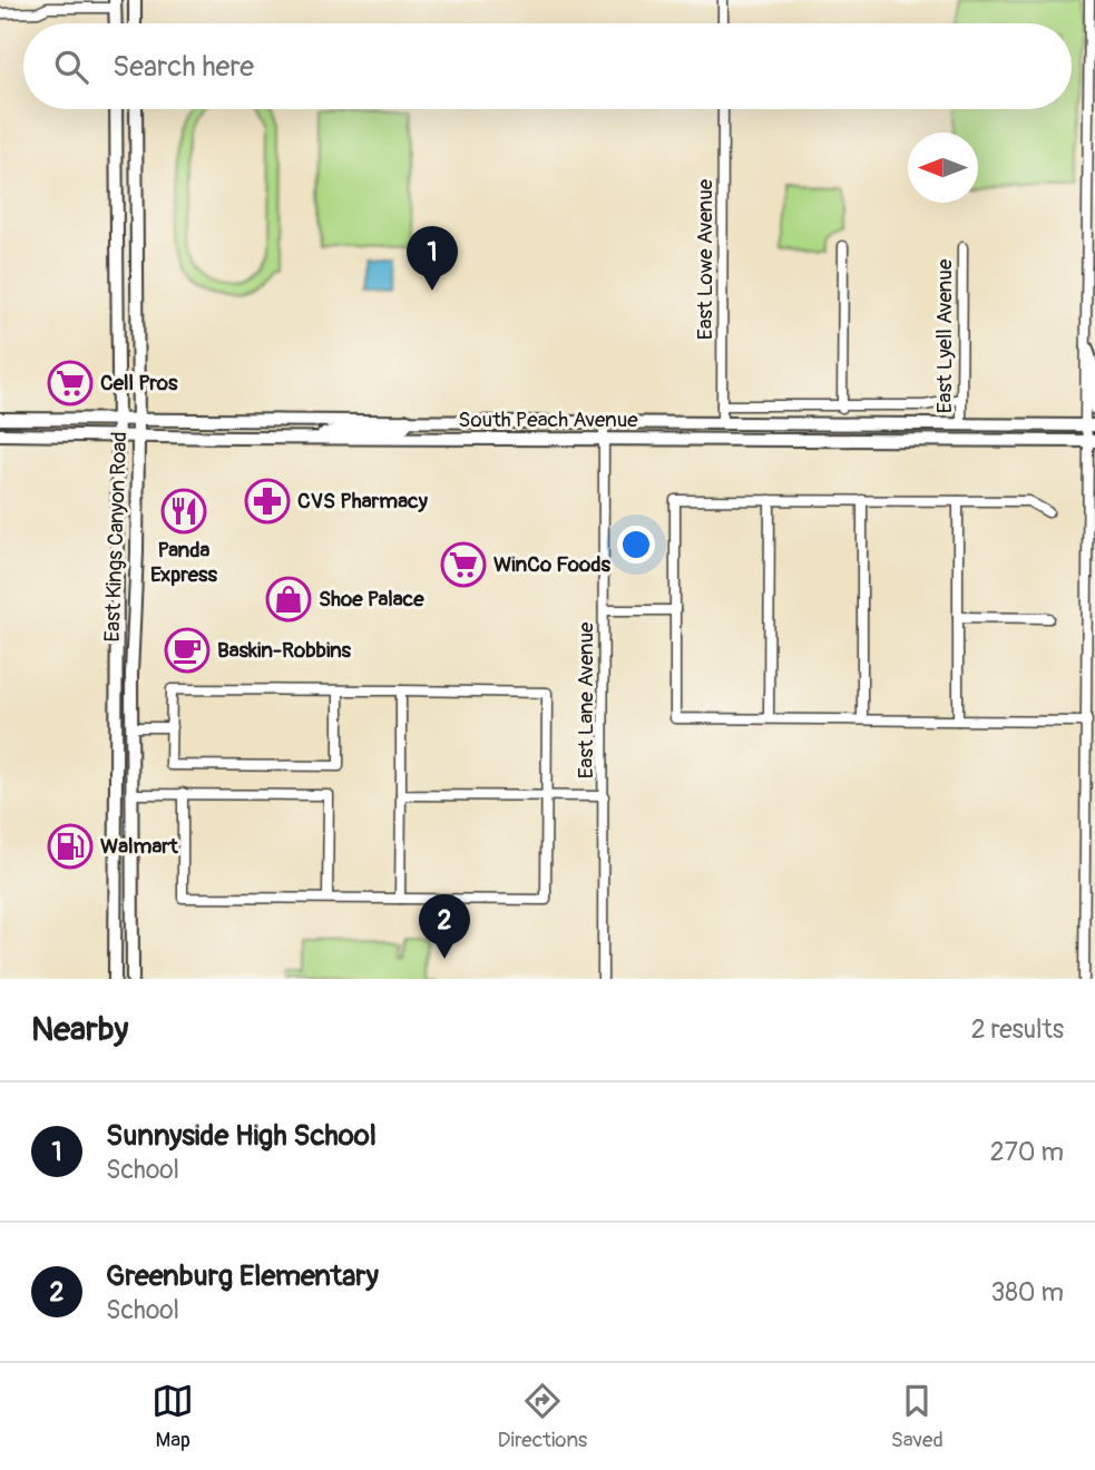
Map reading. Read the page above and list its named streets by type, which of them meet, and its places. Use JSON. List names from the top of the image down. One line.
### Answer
{"streets":{"main road":["South Peach Avenue","East Kings Canyon Road"],"street":["East Lowe Avenue","East Lyell Avenue","East Lane Avenue"]},"crossings":[["East Lowe Avenue","South Peach Avenue"],["East Lyell Avenue","South Peach Avenue"],["South Peach Avenue","East Kings Canyon Road"],["South Peach Avenue","East Lane Avenue"]],"places":{"supermarket":["Cell Pros","WinCo Foods"],"pharmacy":["CVS Pharmacy"],"restaurant":["Panda Express"],"shop":["Shoe Palace"],"cafe":["Baskin-Robbins"],"fuel station":["Walmart"]},"north":"left","page":{"search":"Search here","pins":["1","2"],"heading":["Nearby","2 results"],"list":[{"mark":"1","name":"Sunnyside High School","note":"School","value":"270 m"},{"mark":"2","name":"Greenburg Elementary","note":"School","value":"380 m"}],"nav":["Map","Directions","Saved"]}}
